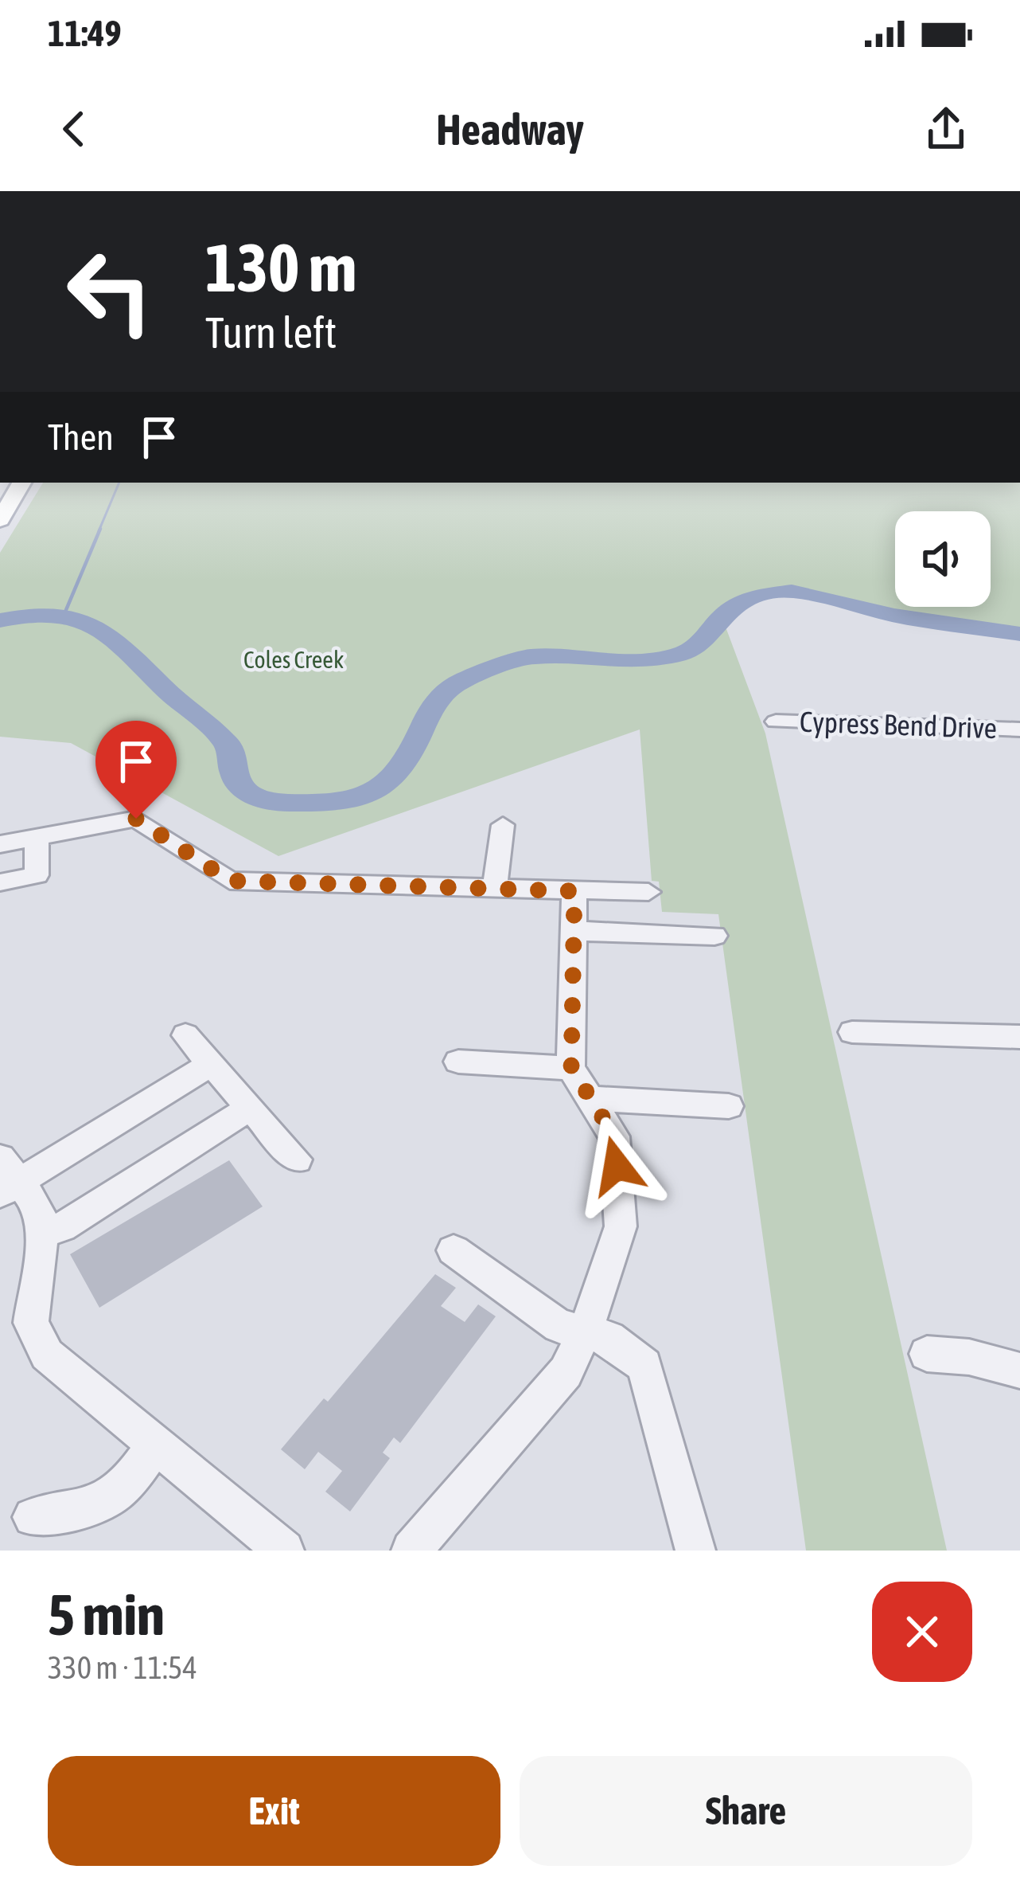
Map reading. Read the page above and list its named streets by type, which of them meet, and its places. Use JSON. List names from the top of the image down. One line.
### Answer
{"streets":{"street":["Cypress Bend Drive"]},"parks":["Coles Creek"],"page":{"status":"11:49","header":"Headway","turn":["130 m","Turn left"],"then":"Then","heading":["5 min","330 m · 11:54"],"buttons":["Exit","Share"]}}
